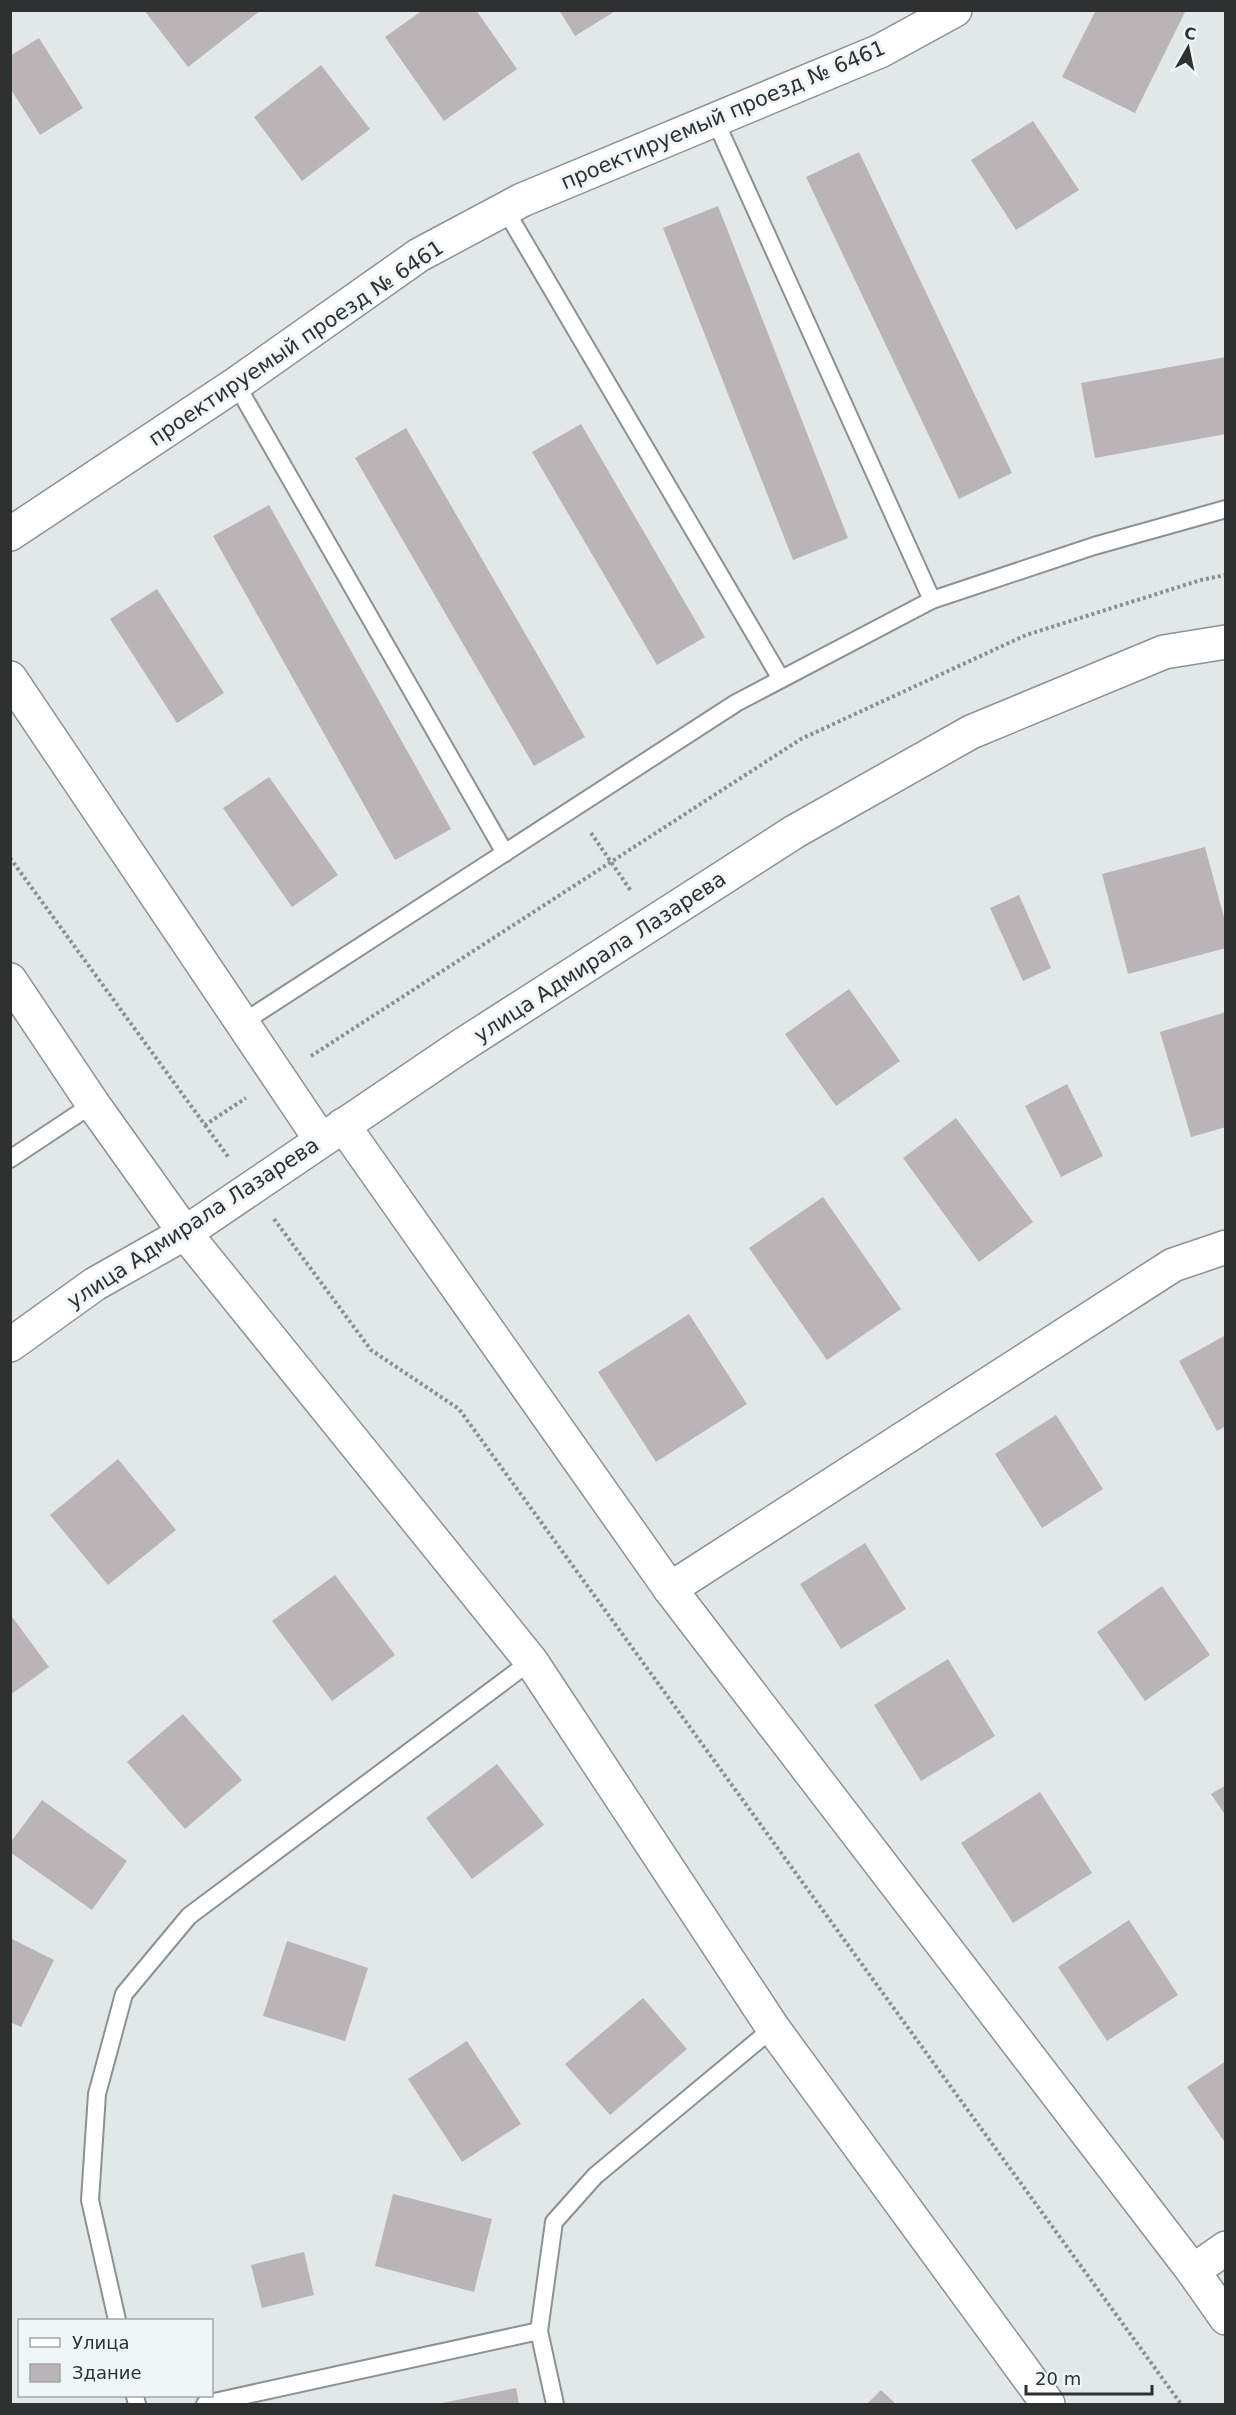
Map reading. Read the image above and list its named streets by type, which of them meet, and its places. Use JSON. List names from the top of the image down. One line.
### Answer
{"streets":{"street":["проектируемый проезд № 6461","улица Адмирала Лазарева"]},"legend":["Улица","Здание"],"scale_bar":"20 m","north":"top"}
